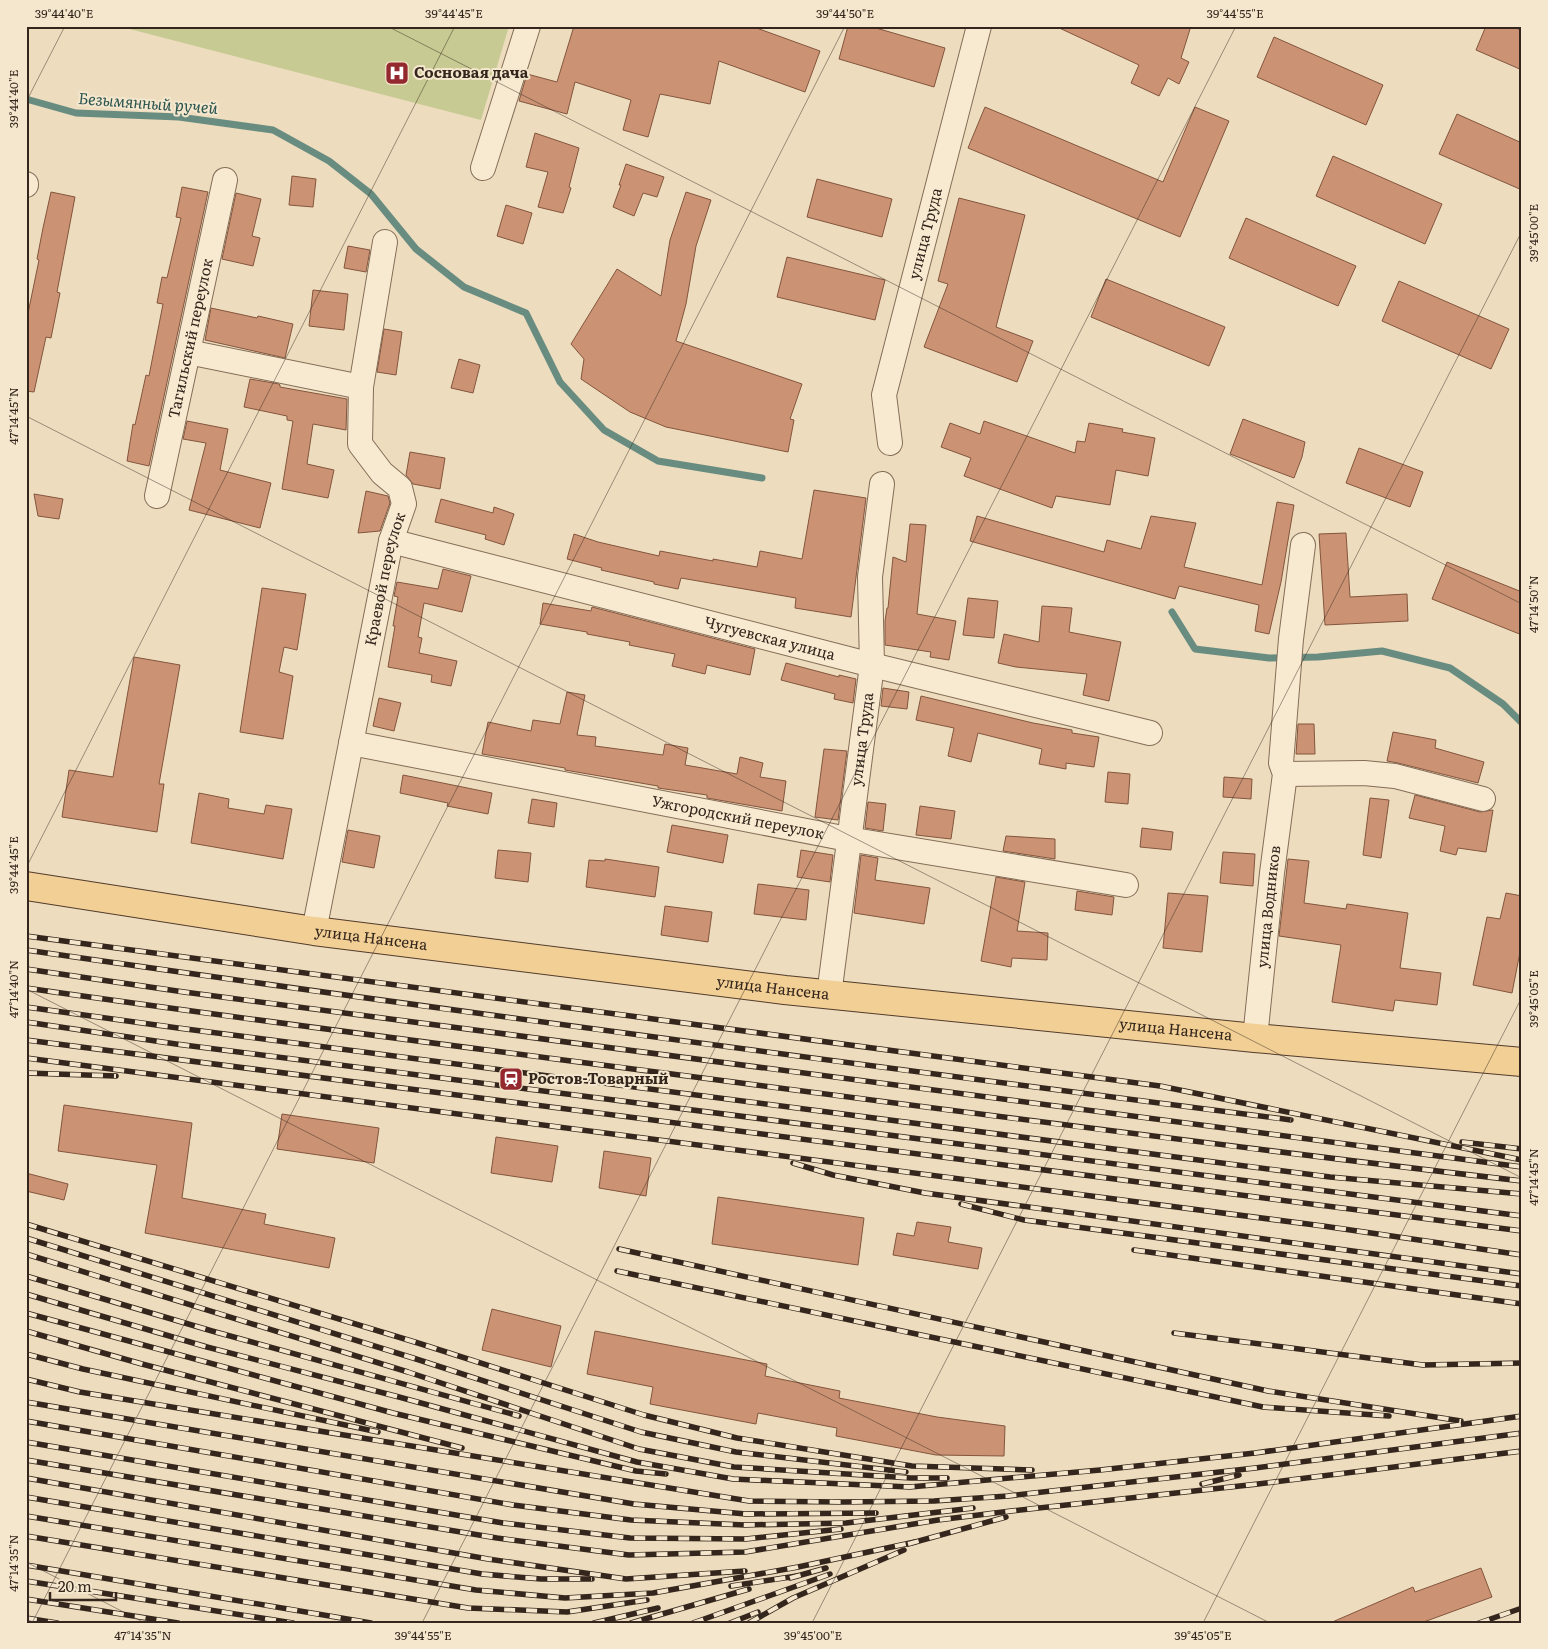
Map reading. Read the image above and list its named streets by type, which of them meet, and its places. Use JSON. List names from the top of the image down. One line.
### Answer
{"streets":{"main road":["улица Нансена"],"street":["улица Труда","Тагильский переулок","Краевой переулок","Чугуевская улица","Ужгородский переулок","улица Водников"]},"crossings":[["улица Труда","Чугуевская улица"],["улица Труда","Ужгородский переулок"],["улица Труда","улица Нансена"],["Краевой переулок","Чугуевская улица"],["Краевой переулок","Ужгородский переулок"],["Краевой переулок","улица Нансена"],["улица Водников","улица Нансена"]],"water":["Безымянный ручей"],"places":{"hospital":["Сосновая дача"],"station":["Ростов-Товарный"]},"scale_bar":"20 m","coordinates":["39°44'40\"E","39°44'45\"E","39°44'50\"E","39°44'55\"E","39°45'00\"E","47°14'45\"N","47°14'50\"N","47°14'40\"N","39°45'05\"E","47°14'35\"N"]}
